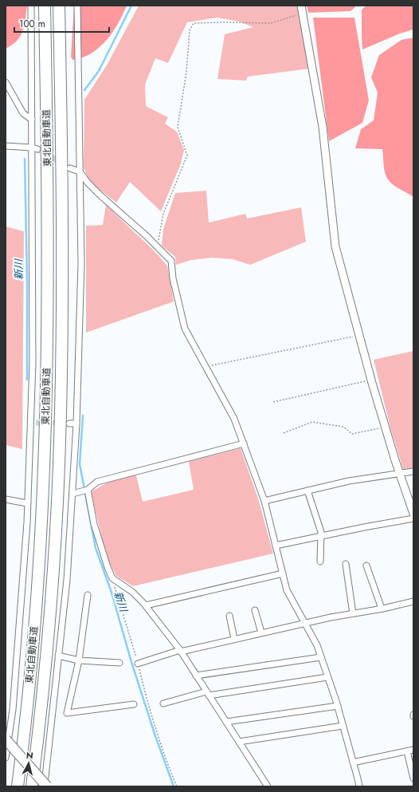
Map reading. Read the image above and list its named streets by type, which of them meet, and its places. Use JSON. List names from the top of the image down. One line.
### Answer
{"streets":{"highway":["東北自動車道"]},"water":["新川"],"scale_bar":"100 m","north":"top"}
